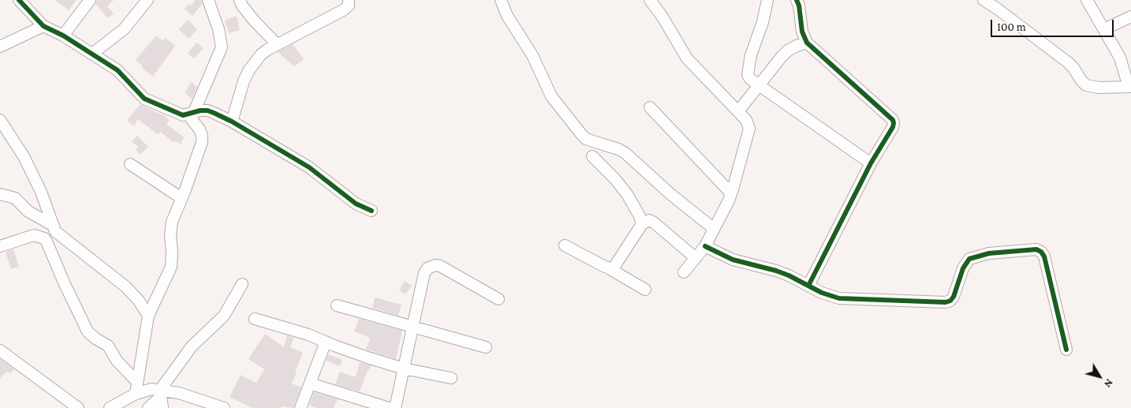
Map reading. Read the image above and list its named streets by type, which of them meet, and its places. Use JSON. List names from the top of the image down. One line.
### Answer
{"scale_bar":"100 m","north":"bottom right"}
